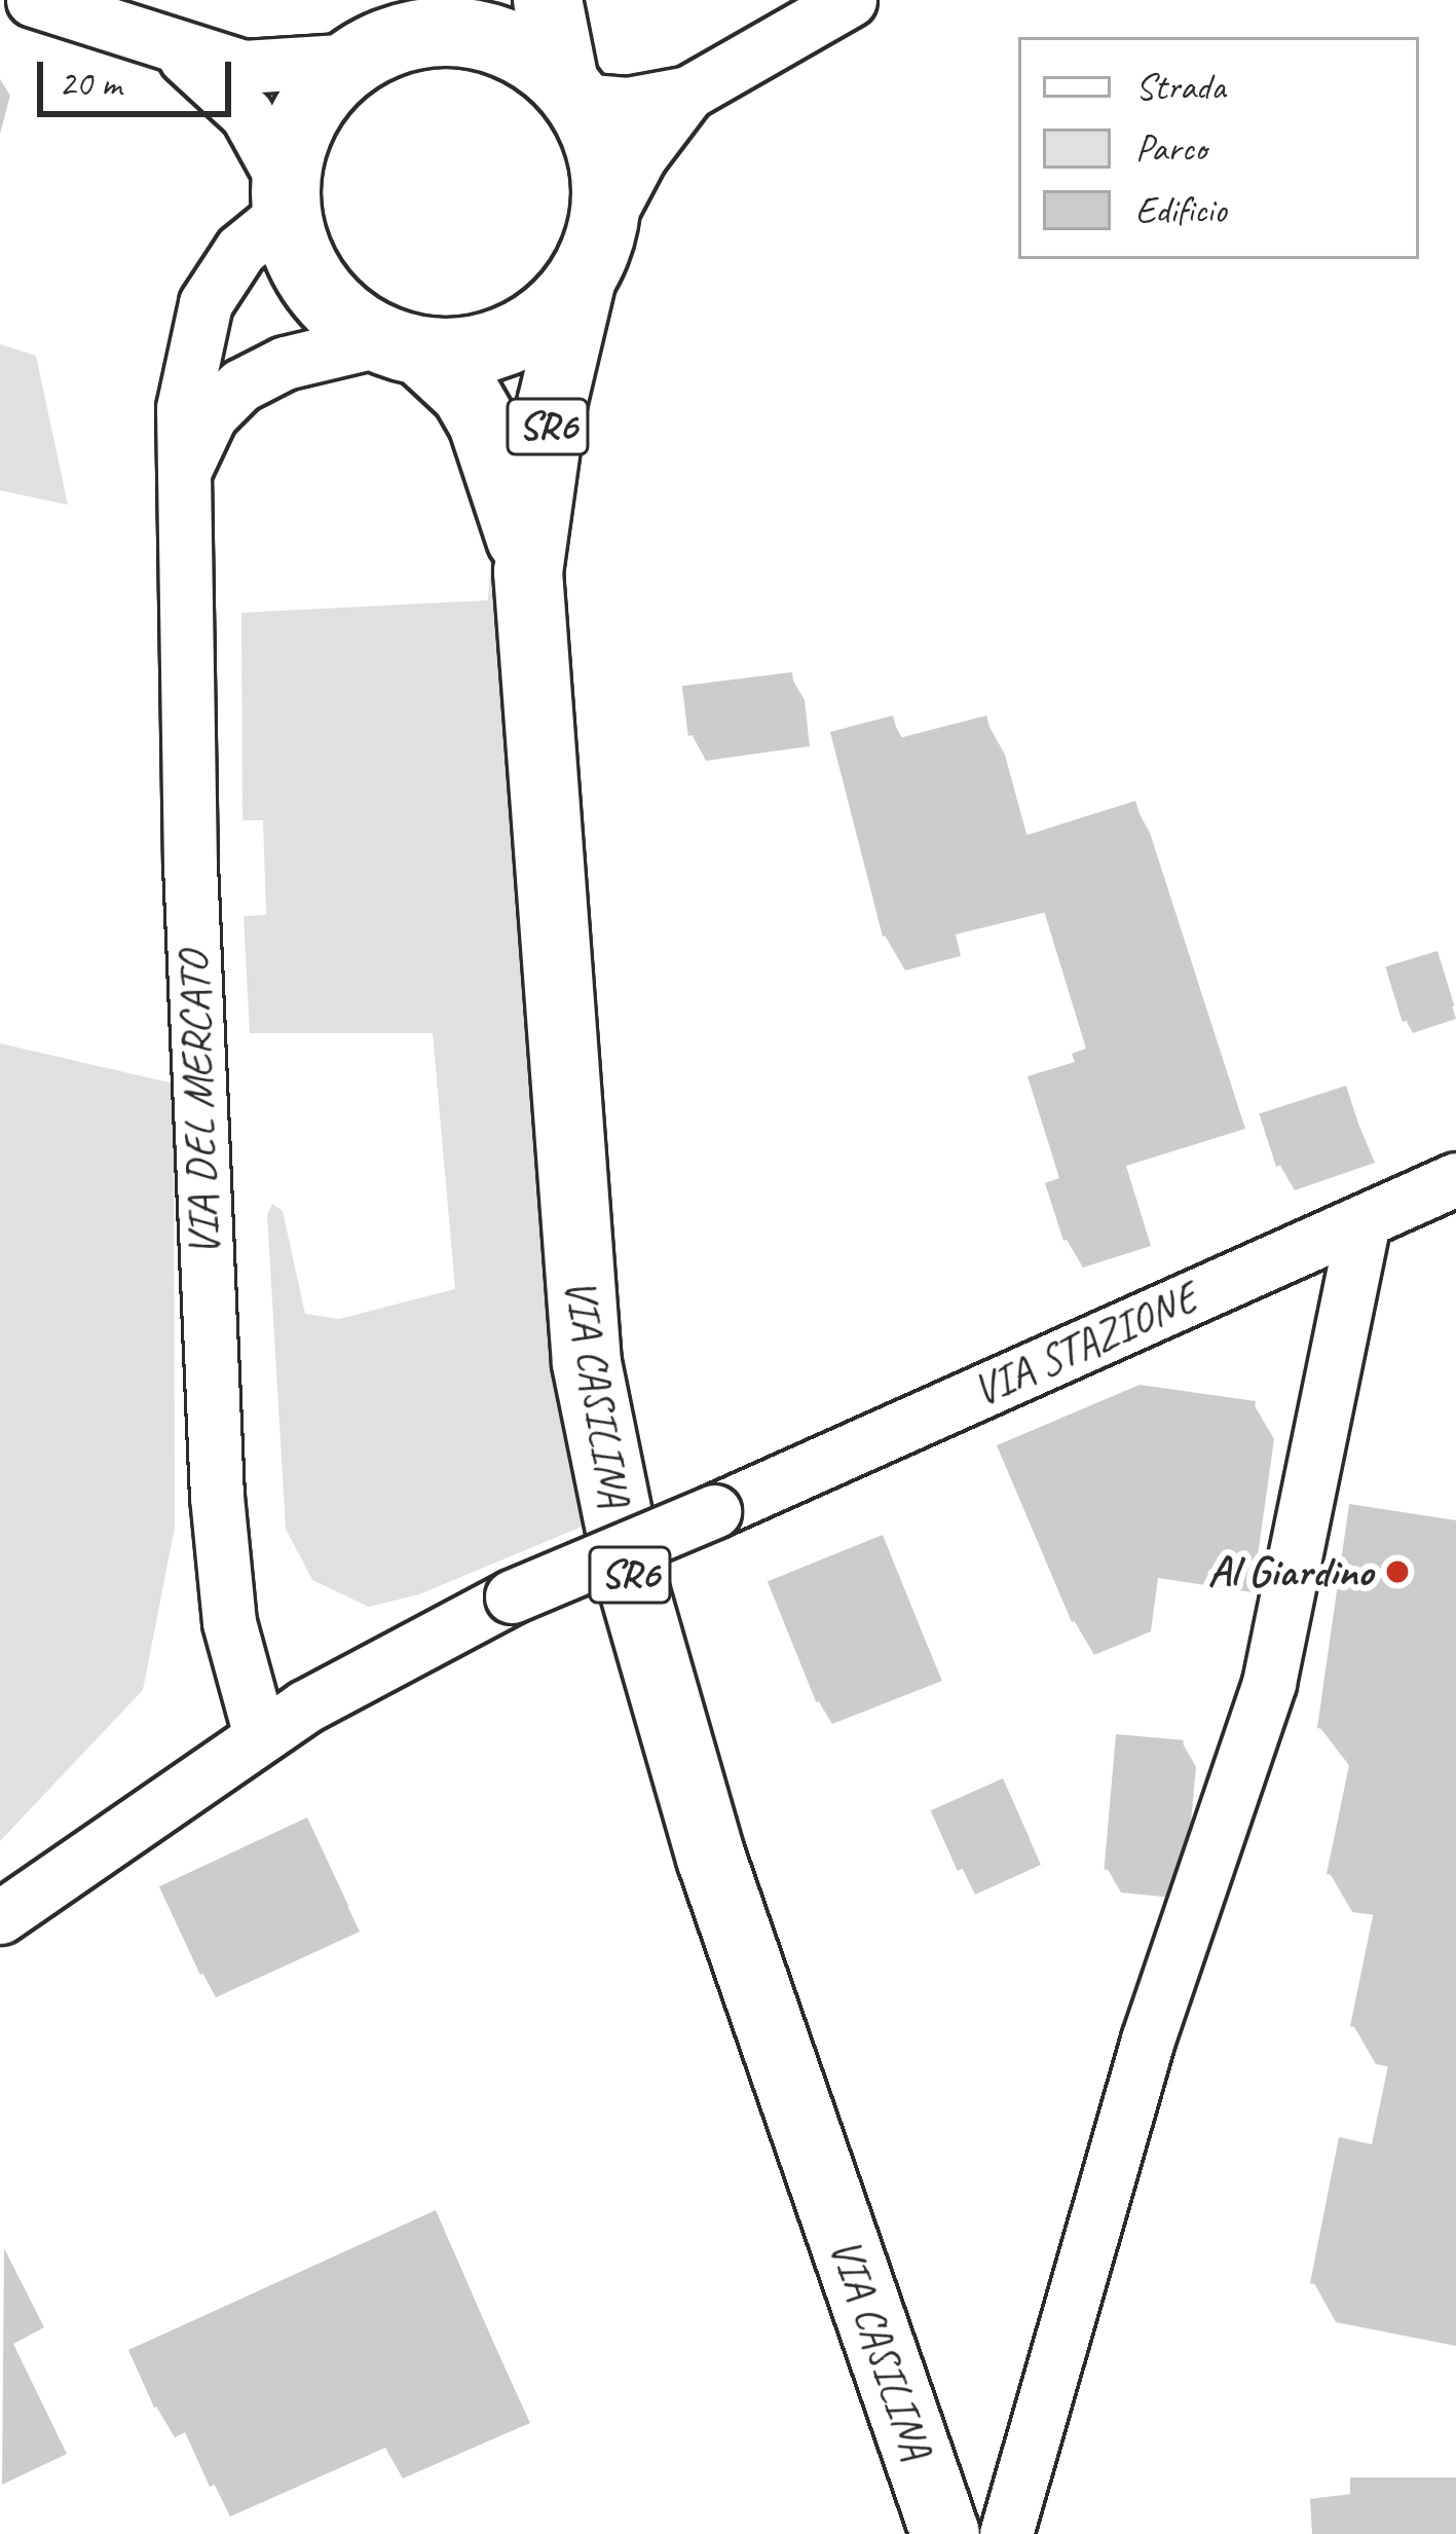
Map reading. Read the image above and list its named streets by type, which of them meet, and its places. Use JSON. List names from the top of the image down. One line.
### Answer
{"streets":{"main road":["SR6","VIA CASILINA"],"street":["VIA DEL MERCATO","VIA STAZIONE"]},"crossings":[["VIA DEL MERCATO","VIA STAZIONE"],["VIA DEL MERCATO","VIA CASILINA"]],"places":["Al Giardino"],"legend":["Strada","Parco","Edificio"],"scale_bar":"20 m"}
